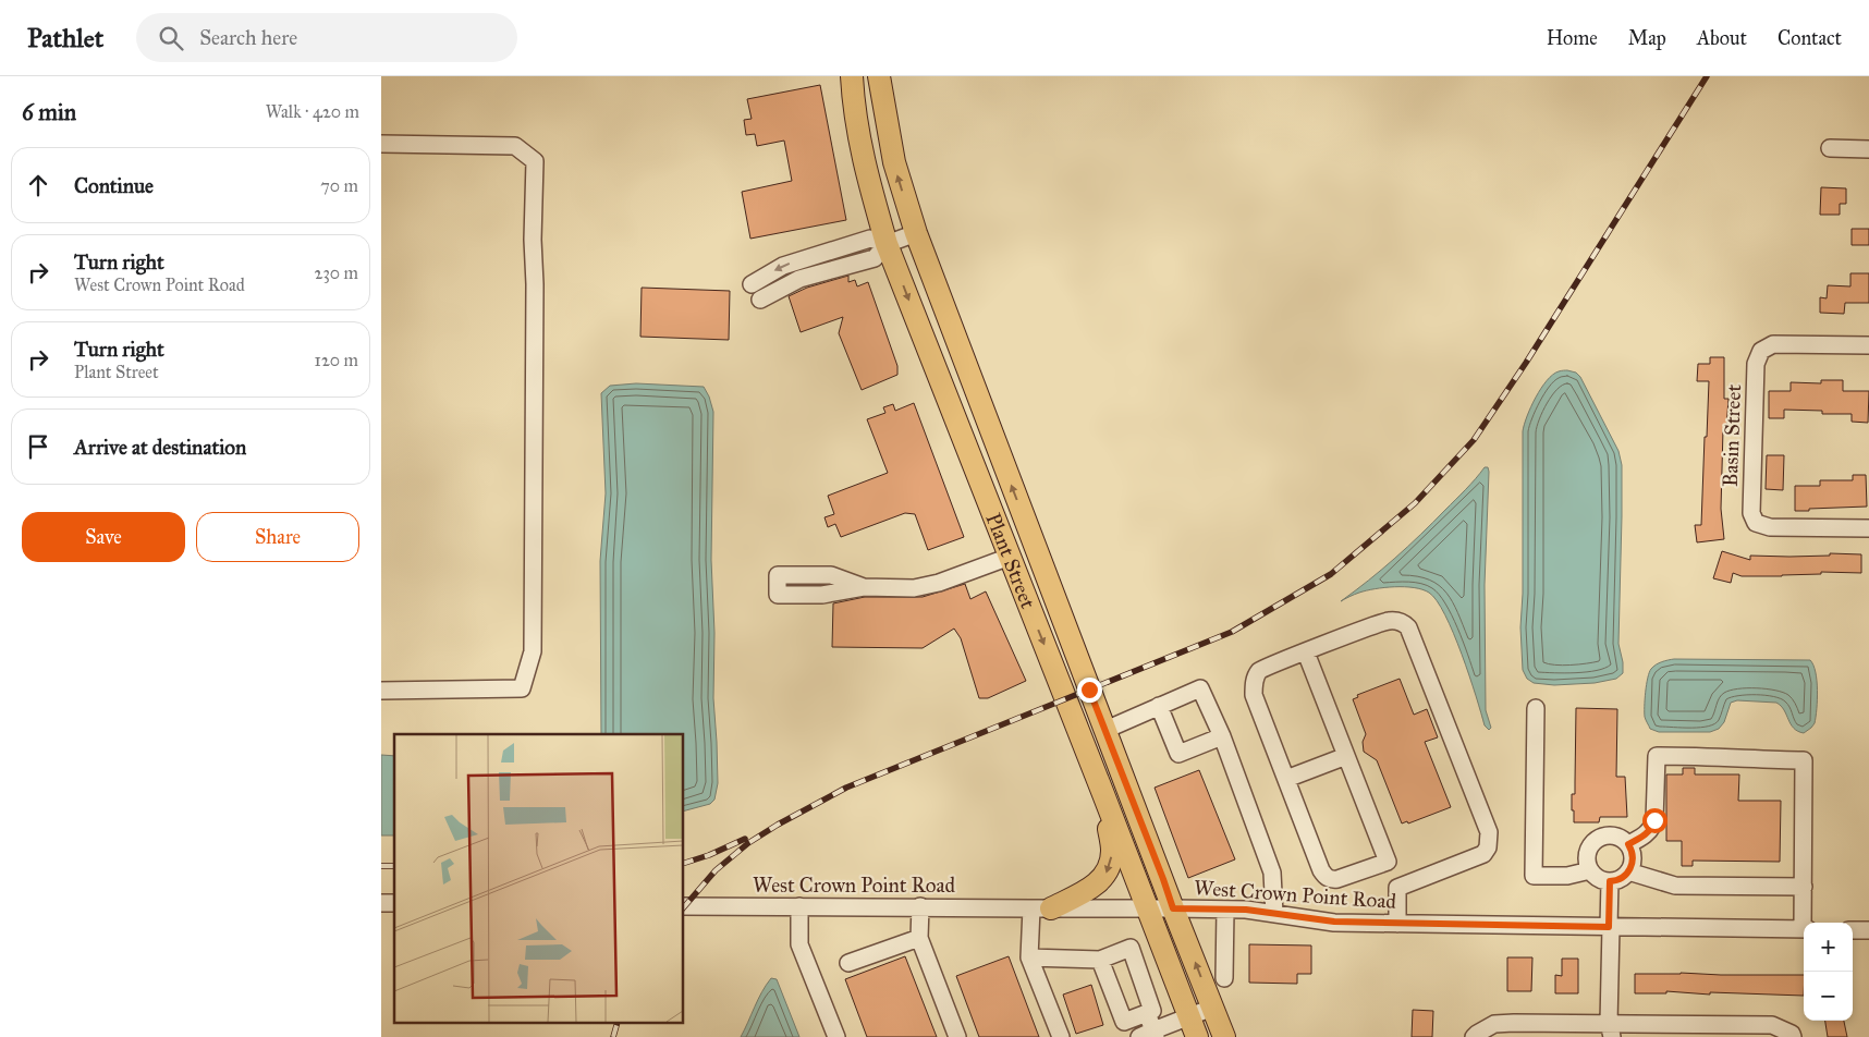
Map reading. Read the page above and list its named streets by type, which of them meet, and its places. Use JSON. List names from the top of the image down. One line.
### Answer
{"streets":{"main road":["Plant Street"],"street":["Basin Street","West Crown Point Road"]},"crossings":[["Plant Street","West Crown Point Road"]],"page":{"header":"Pathlet","search":"Search here","nav":["Home","Map","About","Contact"],"heading":["6 min","Walk · 420 m"],"list":[["Continue","70 m"],["Turn right","West Crown Point Road","230 m"],["Turn right","Plant Street","120 m"],"Arrive at destination"],"buttons":["Save","Share"],"map_buttons":["+","−"]}}
